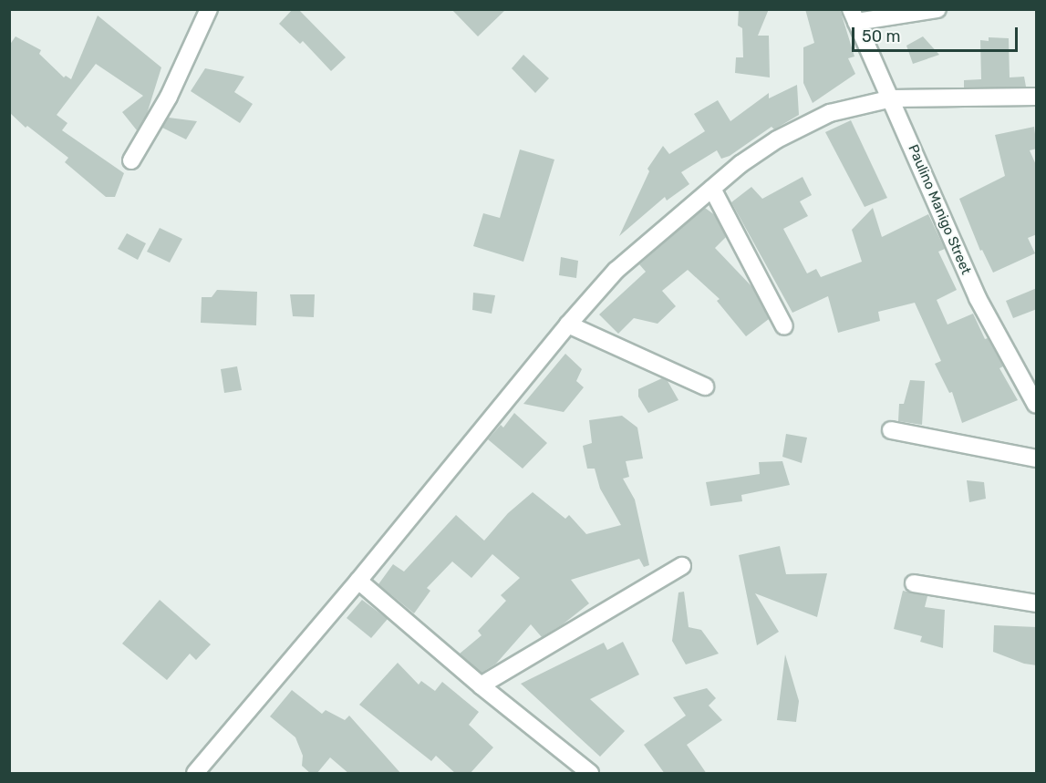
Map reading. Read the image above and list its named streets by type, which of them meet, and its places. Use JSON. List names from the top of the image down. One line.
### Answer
{"streets":{"street":["Paulino Manigo Street"]},"scale_bar":"50 m"}
